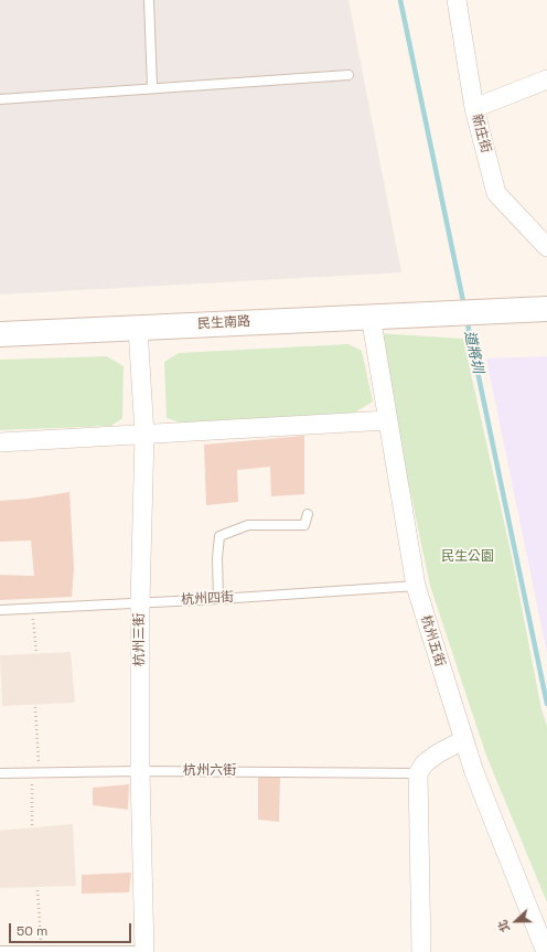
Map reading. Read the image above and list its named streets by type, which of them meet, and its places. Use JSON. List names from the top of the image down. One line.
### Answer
{"streets":{"main road":["民生南路"],"street":["新庄街","杭州三街","杭州五街"],"lane":["杭州四街","杭州六街"]},"crossings":[["民生南路","杭州三街"],["民生南路","杭州五街"],["杭州四街","杭州三街"],["杭州四街","杭州五街"],["杭州三街","杭州六街"]],"water":["道將圳"],"parks":["民生公園"],"scale_bar":"50 m","north":"left"}
